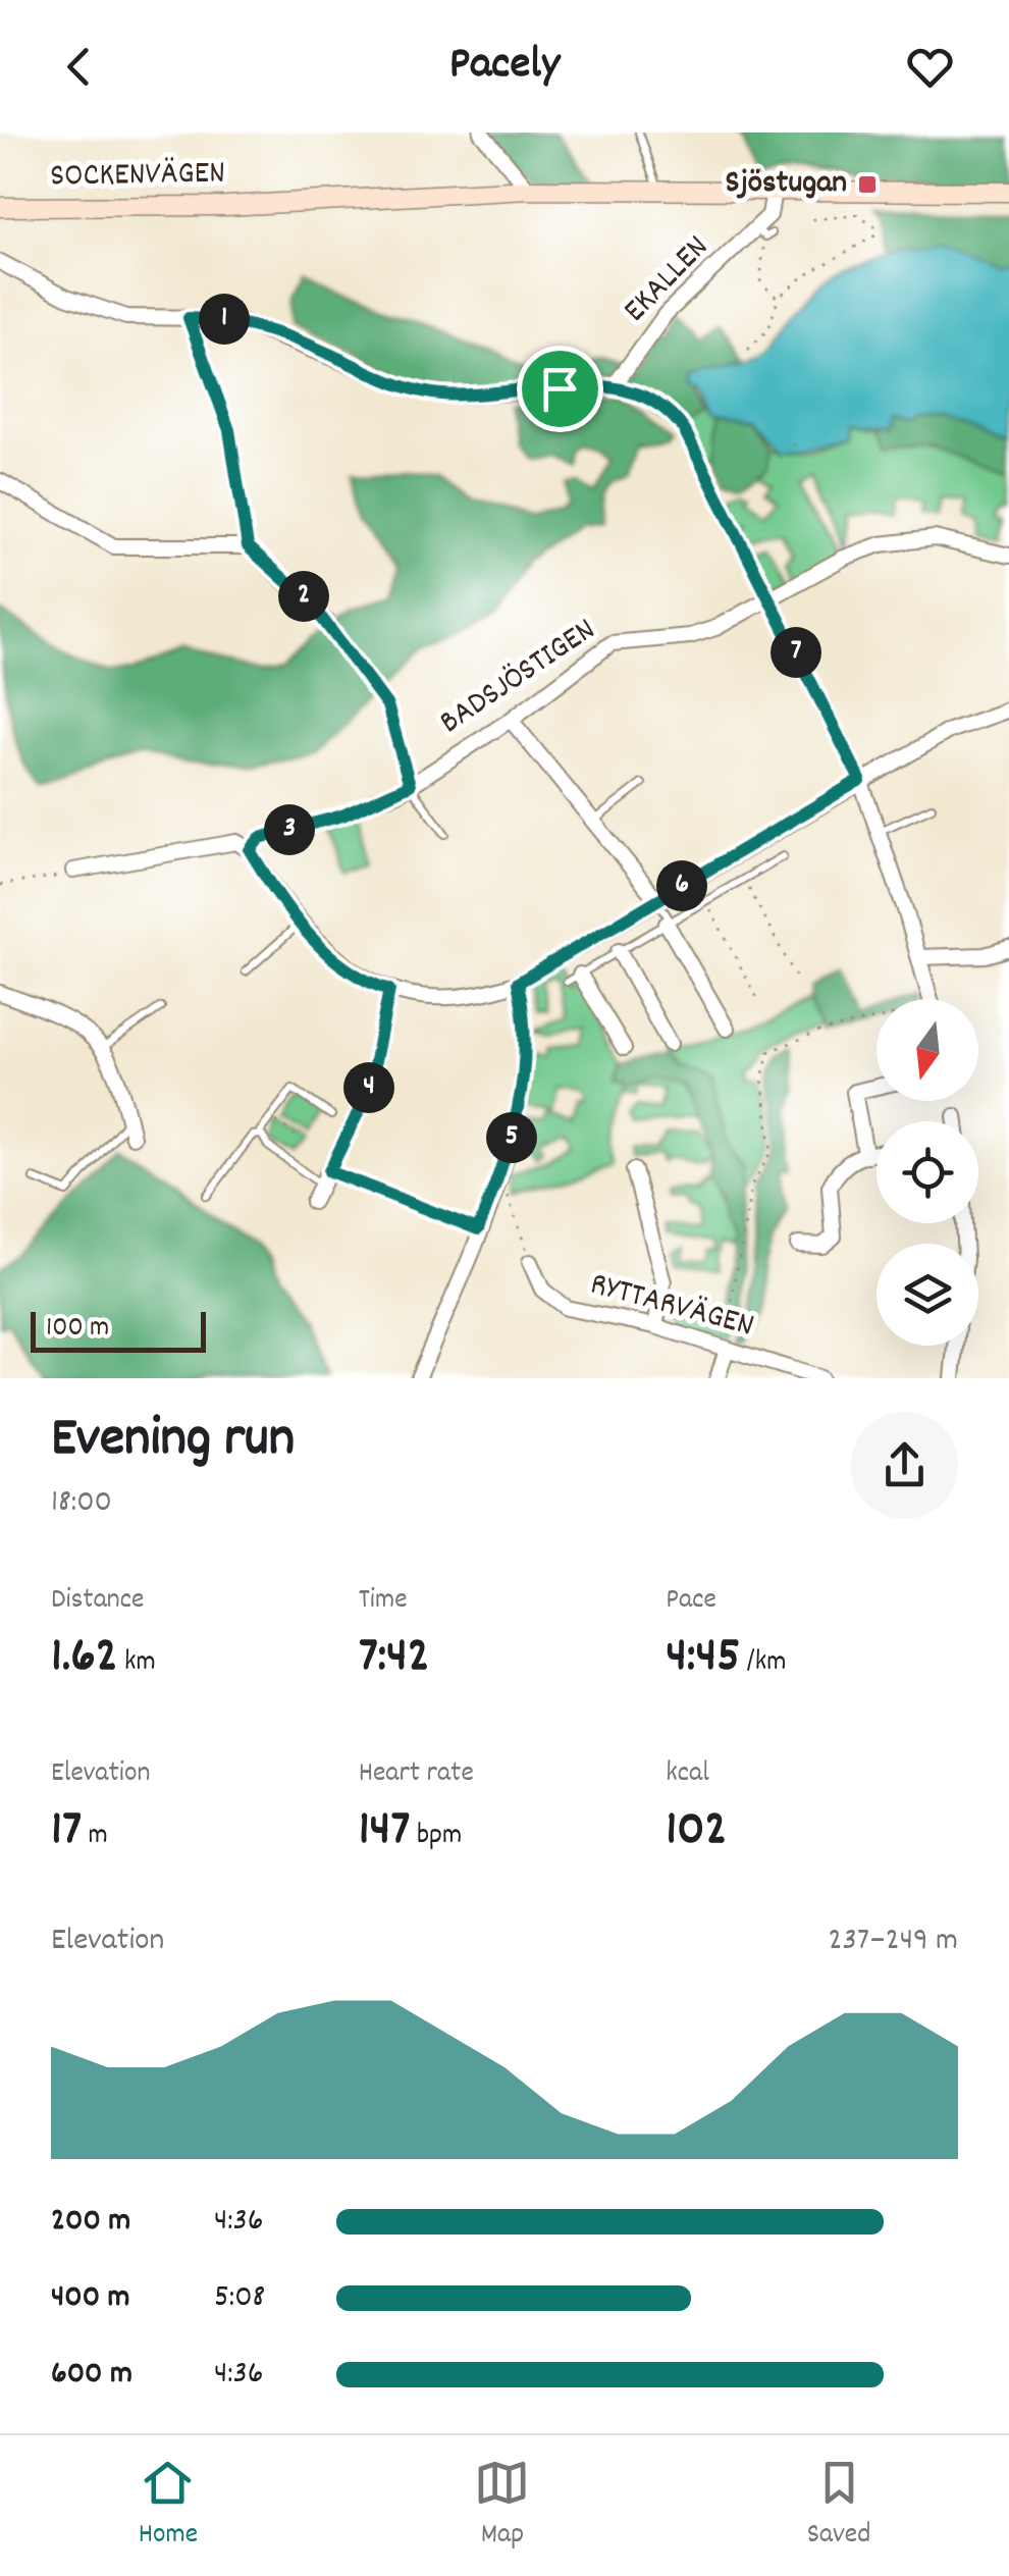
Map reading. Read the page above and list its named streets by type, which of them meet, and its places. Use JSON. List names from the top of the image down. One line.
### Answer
{"streets":{"street":["SOCKENVÄGEN","EKALLEN","BADSJÖSTIGEN","RYTTARVÄGEN"]},"crossings":[["SOCKENVÄGEN","EKALLEN"]],"places":{"transit":["Sjöstugan"]},"scale_bar":"100 m","north":"bottom","page":{"header":"Pacely","pins":["1","2","7","3","6","4","5"],"scale":"100 m","heading":["Evening run","18:00"],"stats":[["Distance","1.62 km"],["Time","7:42"],["Pace","4:45 /km"],["Elevation","17 m"],["Heart rate","147 bpm"],["kcal","102"]],"chart":["Elevation","237–249 m"],"list":[{"name":"200 m","note":"4:36"},{"name":"400 m","note":"5:08"},{"name":"600 m","note":"4:36"}],"tabs":["Home","Map","Saved"]}}
